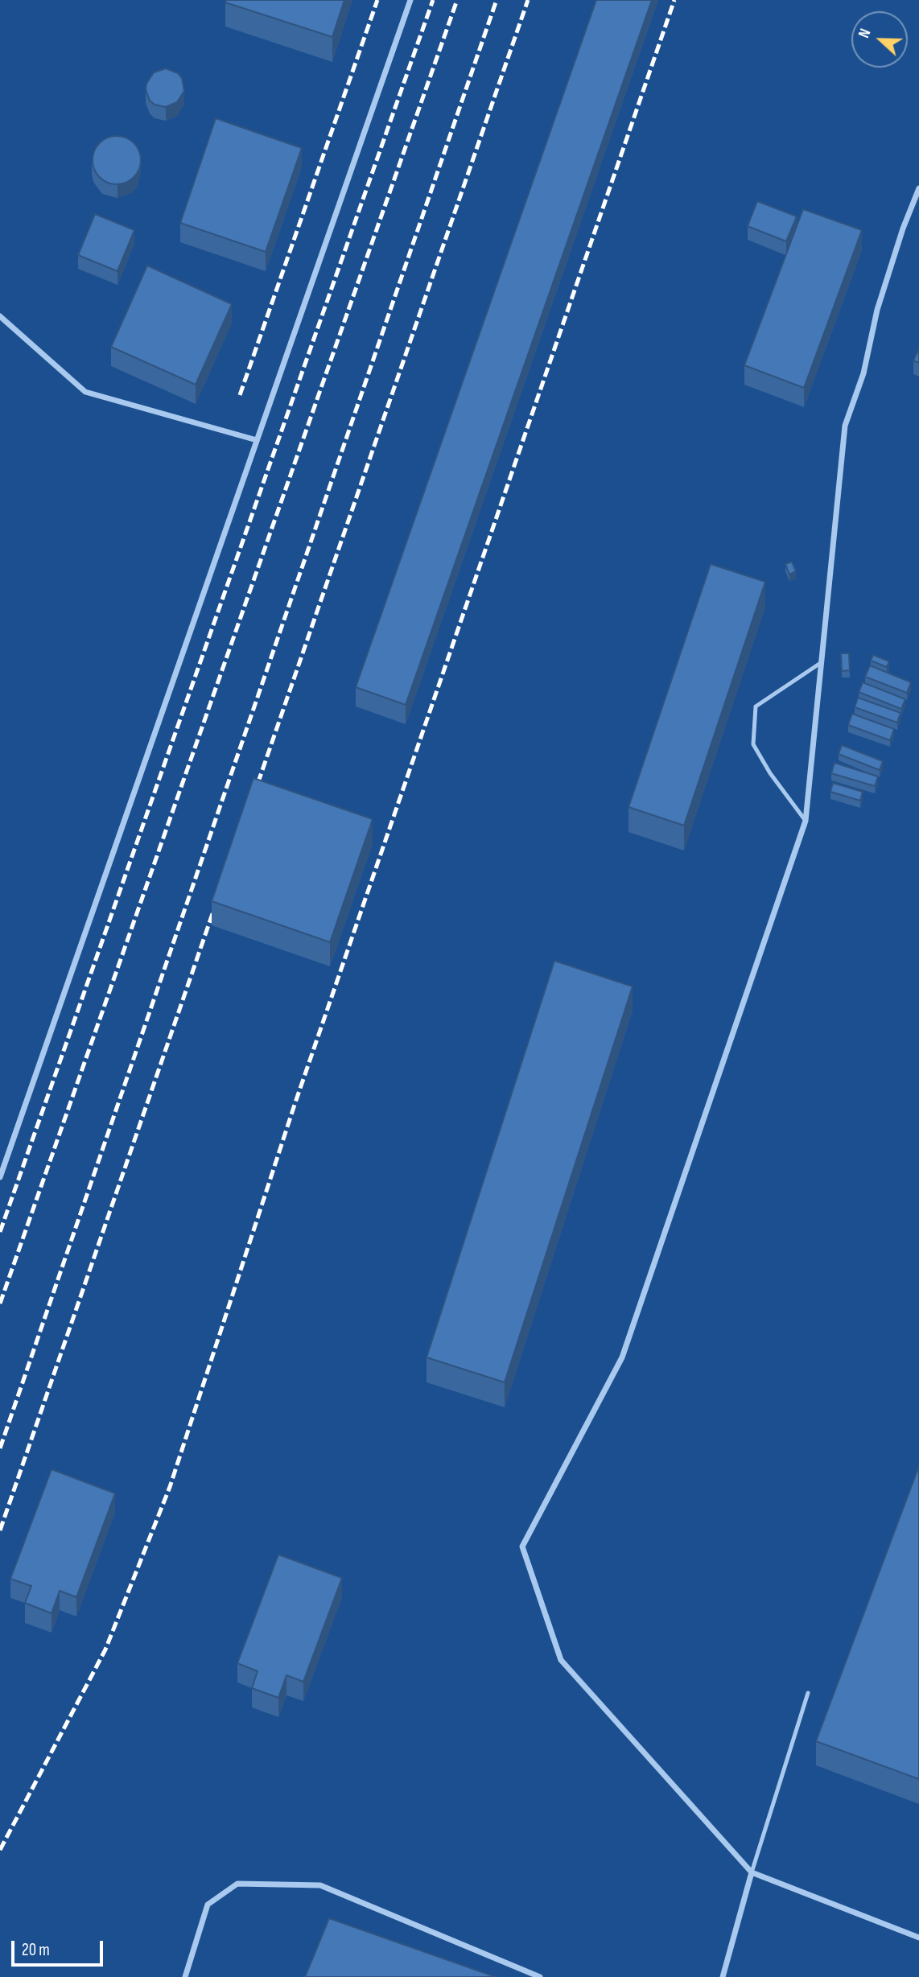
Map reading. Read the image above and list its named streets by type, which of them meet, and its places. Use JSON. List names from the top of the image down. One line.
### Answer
{"scale_bar":"20 m","north":"left"}
